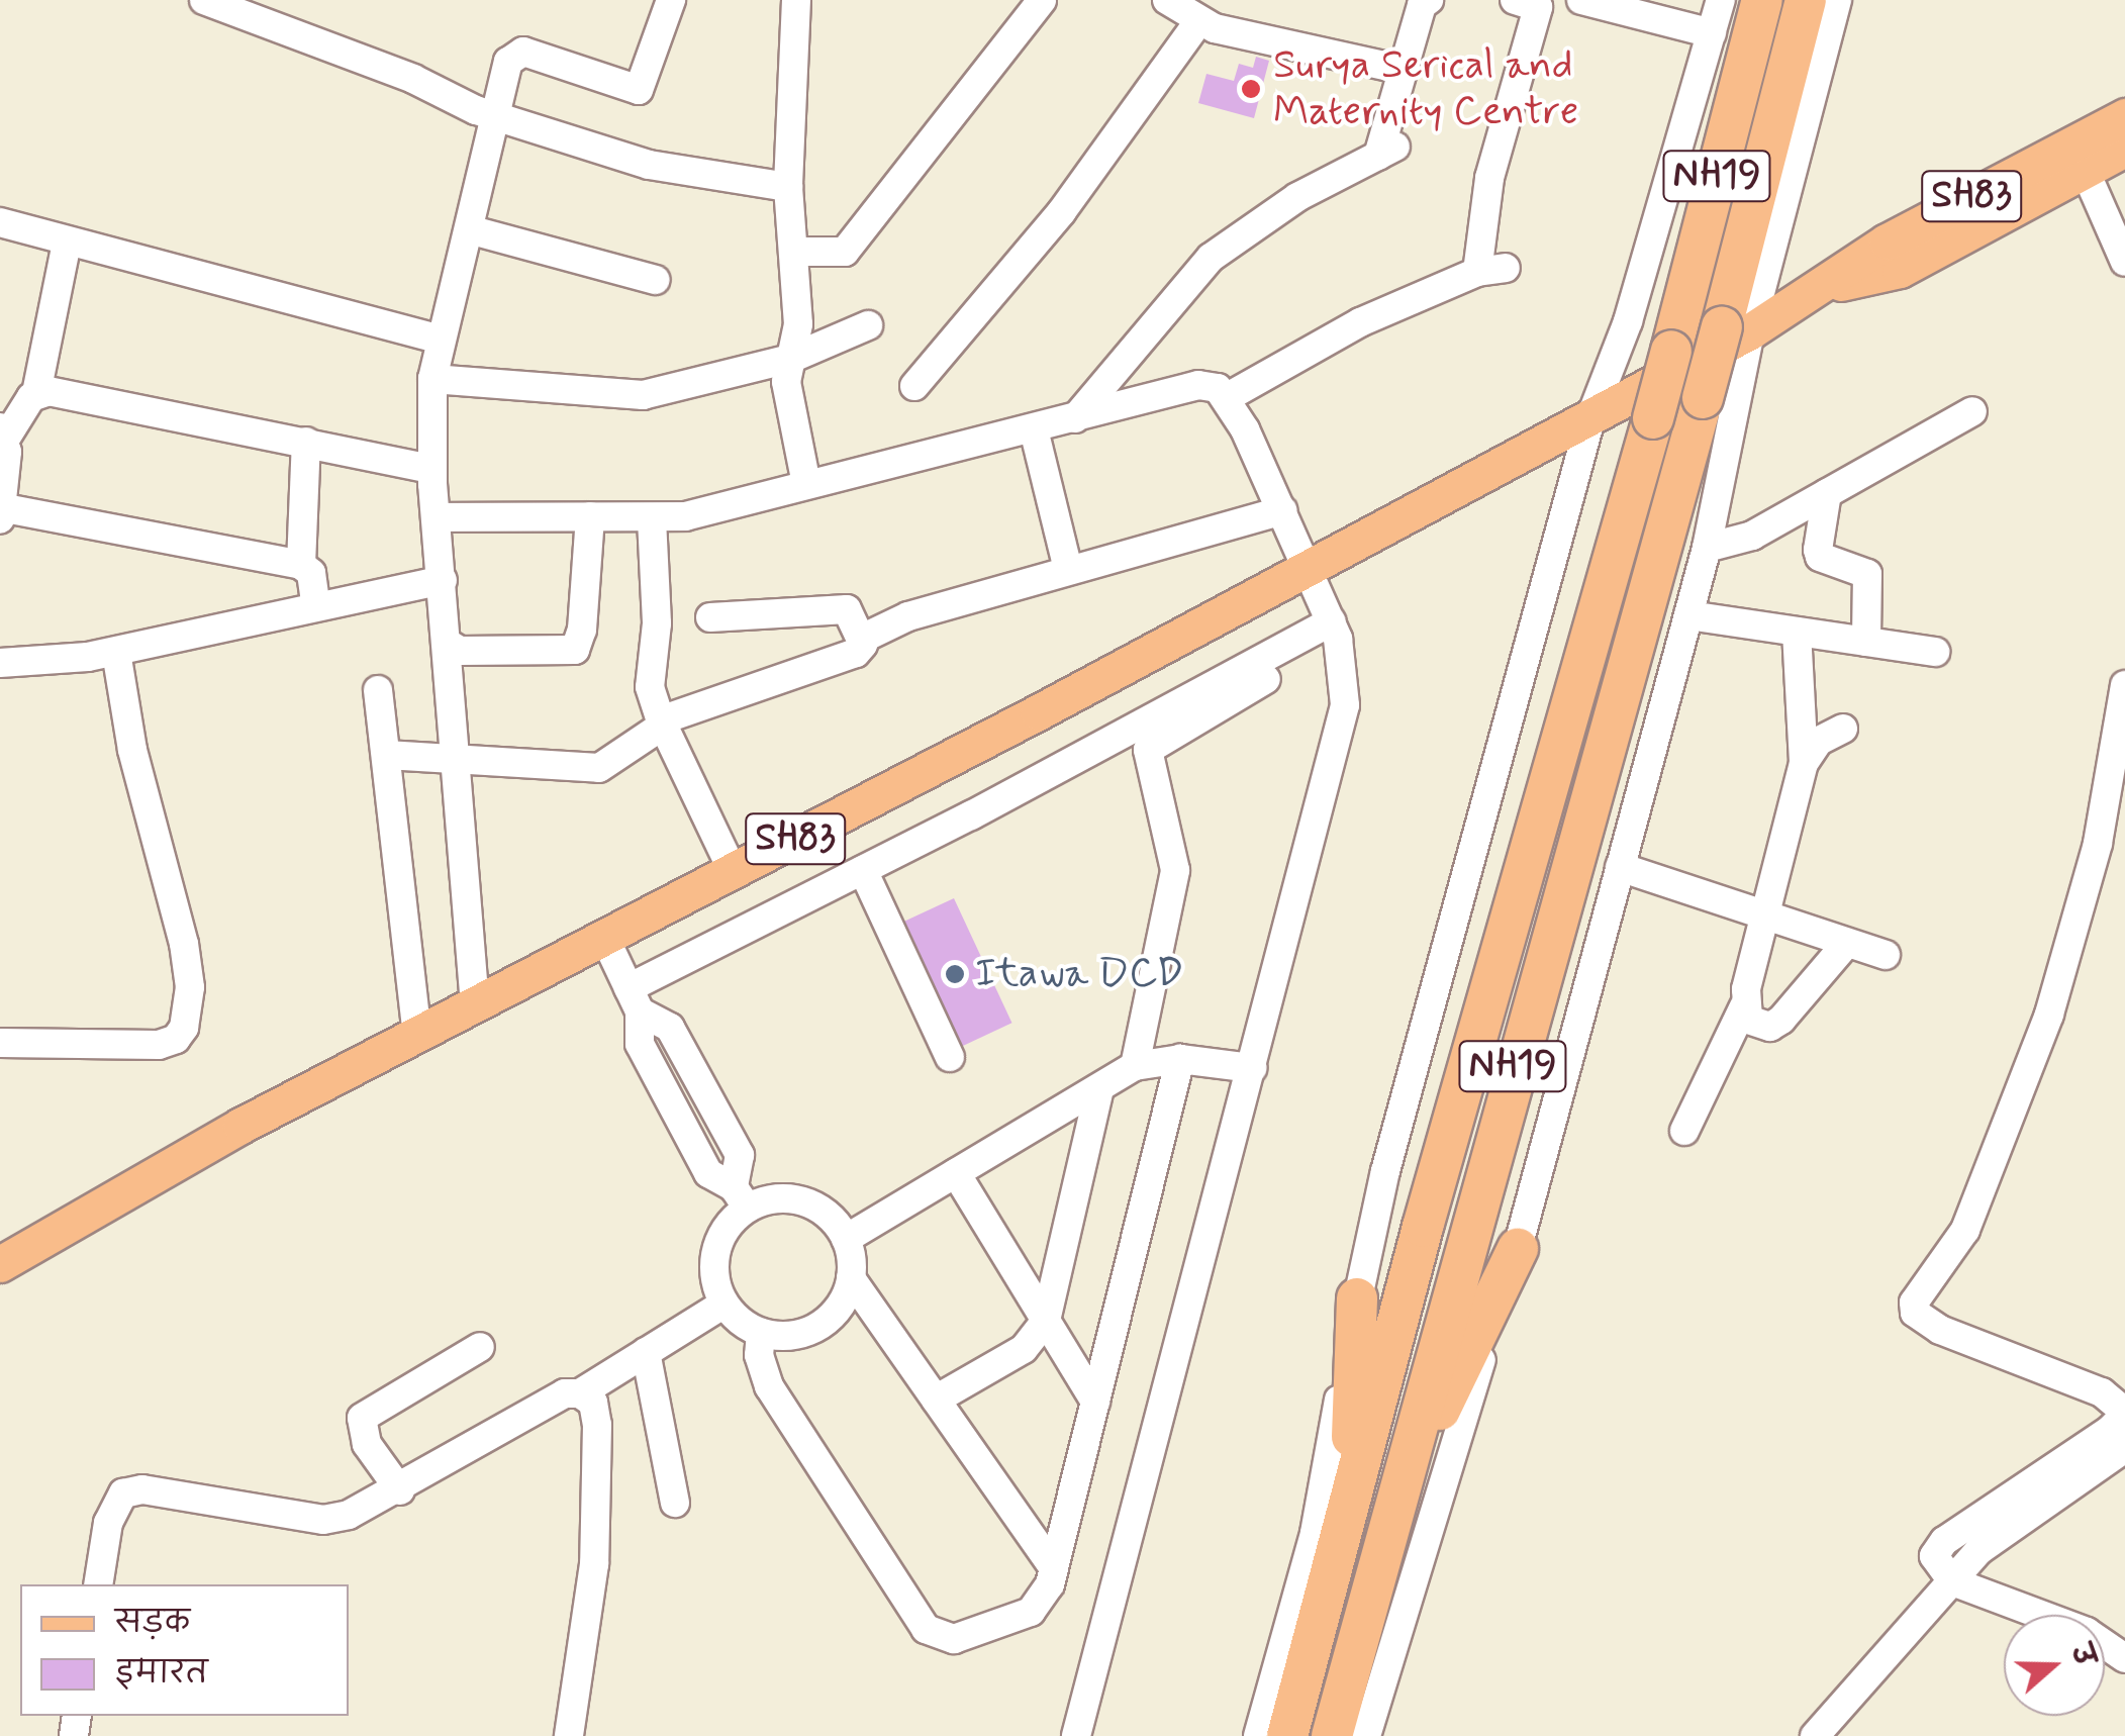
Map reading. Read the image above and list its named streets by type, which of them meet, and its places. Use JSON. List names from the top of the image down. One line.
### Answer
{"streets":{"highway":["NH19"],"main road":["SH83"]},"crossings":[["NH19","SH83"]],"places":["Surya Serical and Maternity Centre","Itawa DCD"],"legend":["सड़क","इमारत"],"north":"right"}
